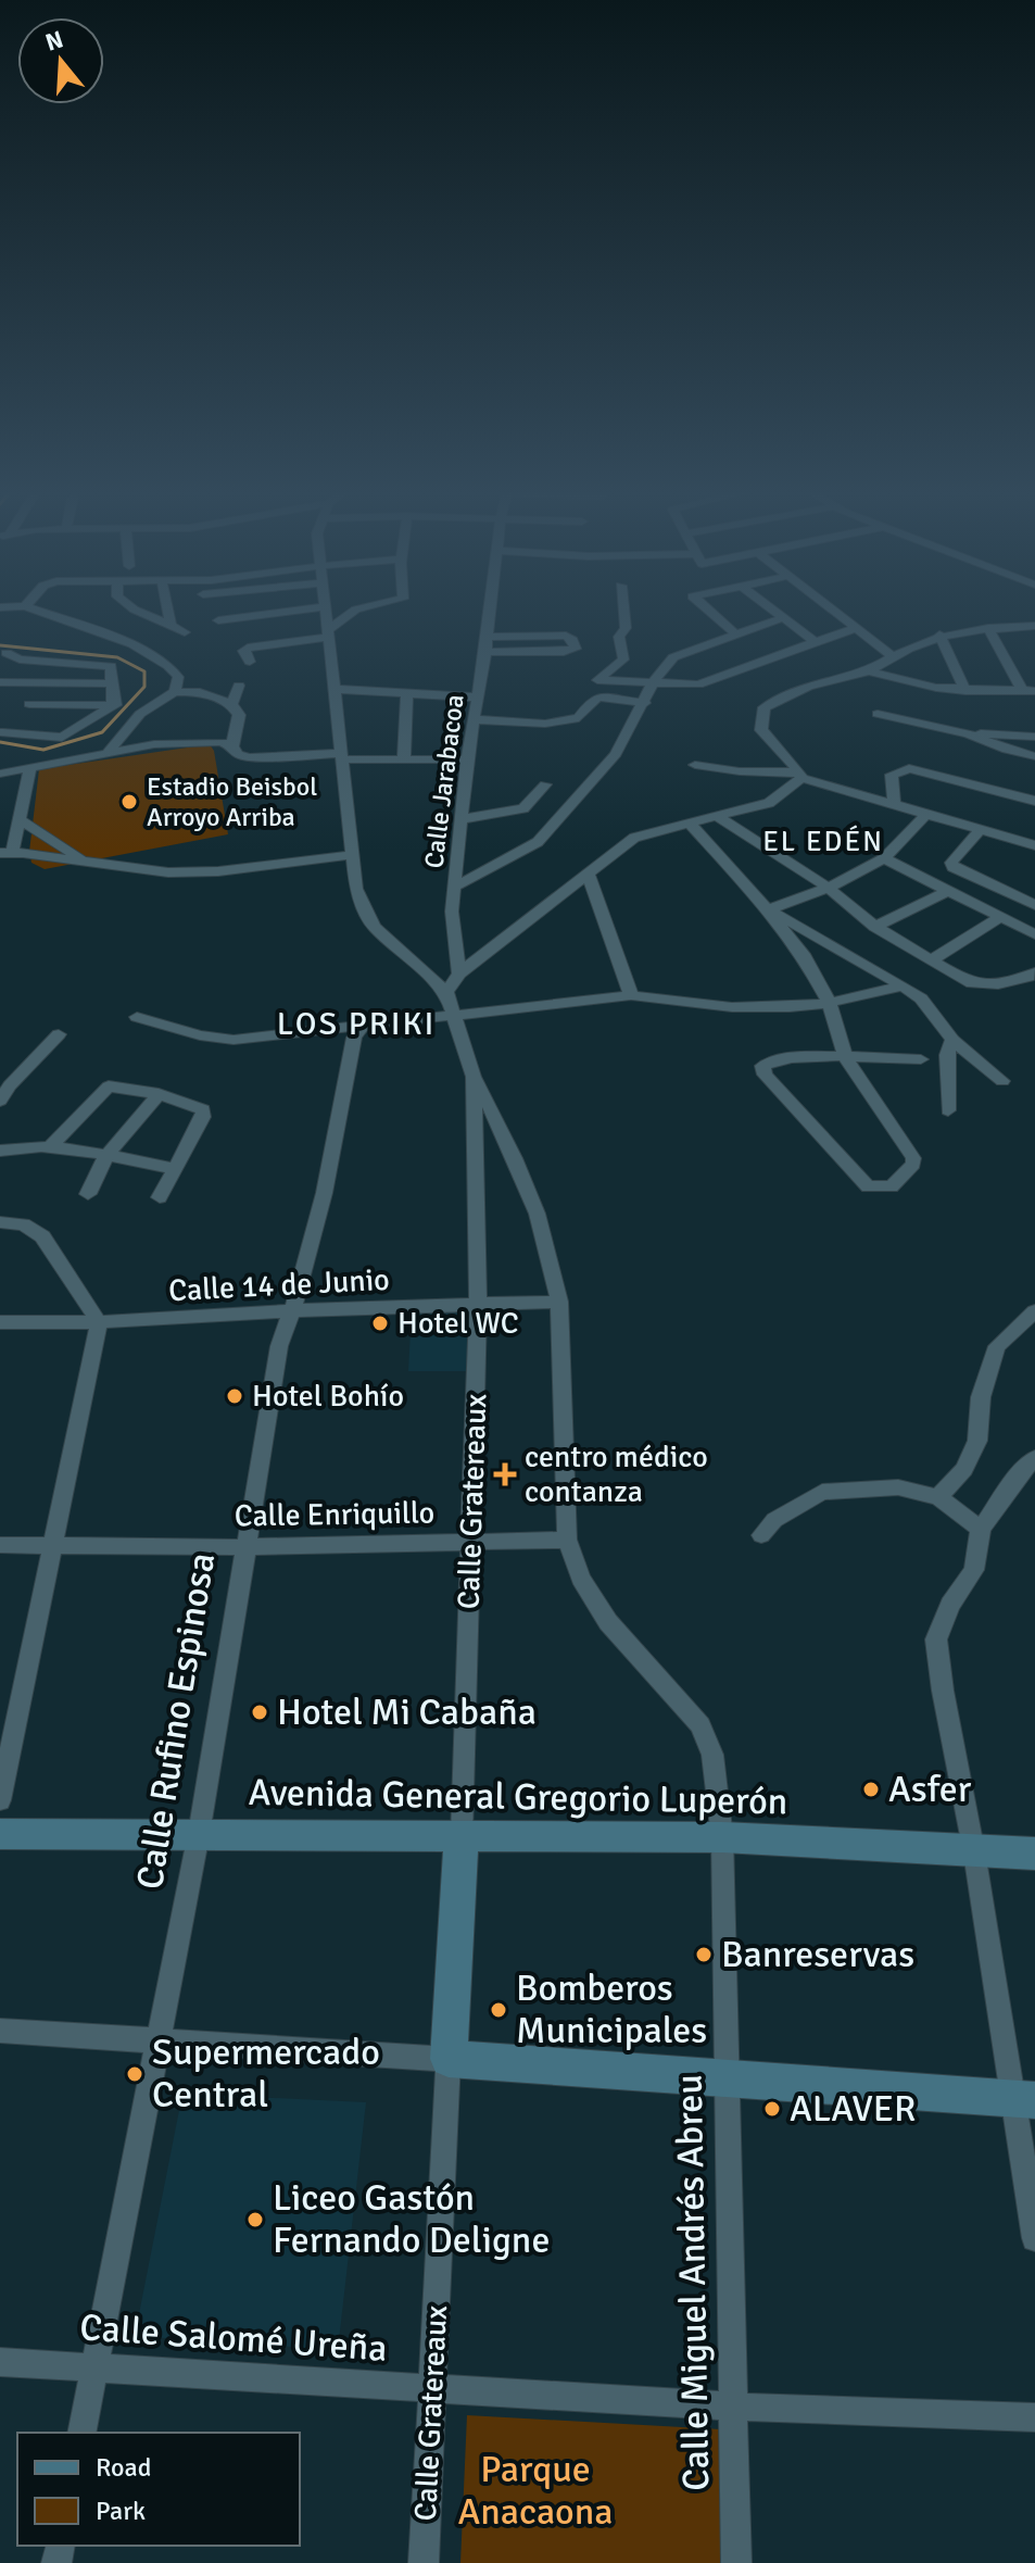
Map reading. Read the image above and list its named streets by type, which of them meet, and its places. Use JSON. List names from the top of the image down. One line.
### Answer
{"streets":{"main road":["Calle Gratereaux","Avenida General Gregorio Luperón"],"street":["Calle Jarabacoa","Calle 14 de Junio","Calle Enriquillo","Calle Rufino Espinosa","Calle Miguel Andrés Abreu","Calle Salomé Ureña"]},"crossings":[["Calle 14 de Junio","Calle Gratereaux"],["Calle 14 de Junio","Calle Rufino Espinosa"],["Calle 14 de Junio","Calle Miguel Andrés Abreu"],["Calle Gratereaux","Calle Enriquillo"],["Calle Gratereaux","Avenida General Gregorio Luperón"],["Calle Gratereaux","Calle Miguel Andrés Abreu"],["Calle Gratereaux","Calle Salomé Ureña"],["Calle Enriquillo","Calle Rufino Espinosa"],["Calle Enriquillo","Calle Miguel Andrés Abreu"],["Calle Rufino Espinosa","Avenida General Gregorio Luperón"],["Calle Rufino Espinosa","Calle Salomé Ureña"],["Avenida General Gregorio Luperón","Calle Miguel Andrés Abreu"],["Calle Miguel Andrés Abreu","Calle Salomé Ureña"]],"districts":["EL EDÉN","LOS PRIKI"],"parks":["Parque Anacaona"],"places":{"other":["Estadio Beisbol Arroyo Arriba","Hotel WC","Hotel Bohío","Hotel Mi Cabaña","Asfer","Banreservas","Bomberos Municipales","Supermercado Central","ALAVER","Liceo Gastón Fernando Deligne"],"health":["centro médico contanza"]},"legend":["Road","Park"],"north":"top"}
